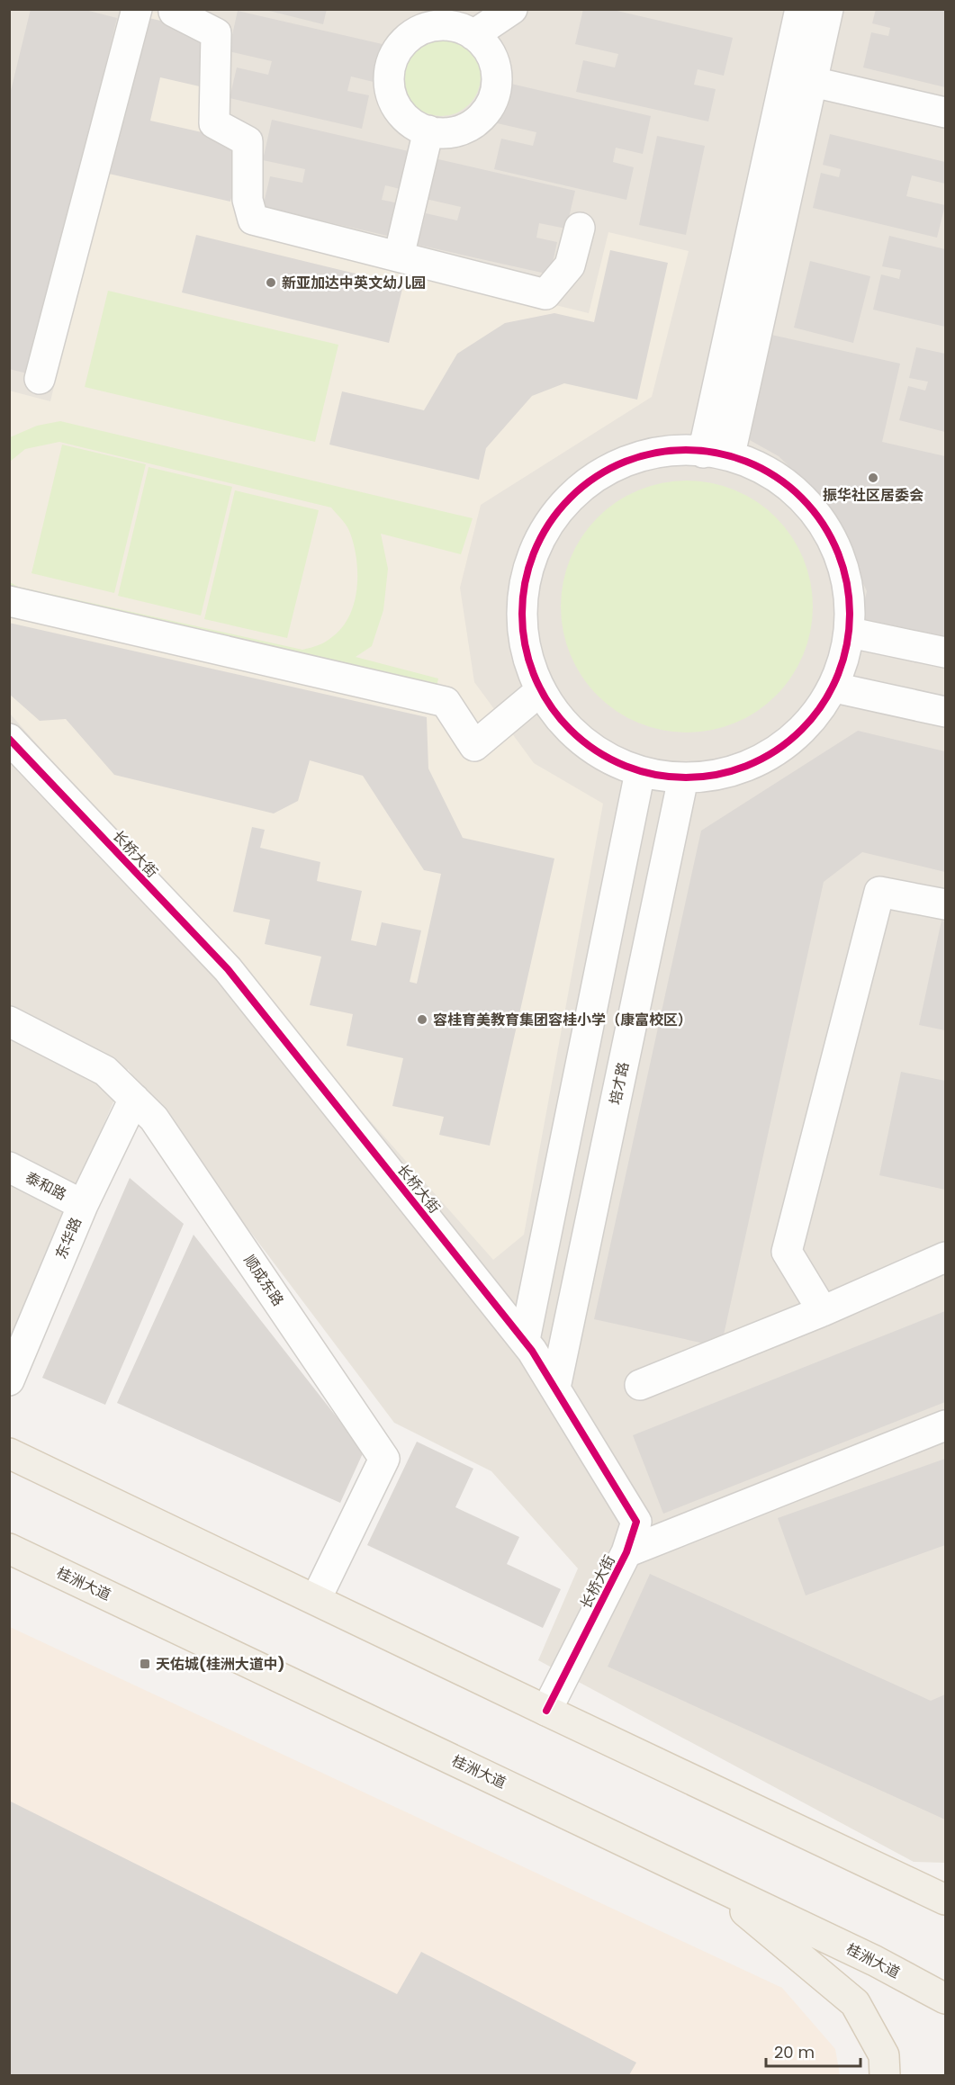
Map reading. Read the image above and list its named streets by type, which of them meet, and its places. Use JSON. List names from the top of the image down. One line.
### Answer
{"streets":{"main road":["桂洲大道"],"street":["长桥大街","培才路","泰和路","东华路","顺成东路"]},"crossings":[["长桥大街","培才路"],["泰和路","东华路"],["东华路","顺成东路"]],"places":{"other":["新亚加达中英文幼儿园","振华社区居委会","容桂育美教育集团容桂小学（康富校区）"],"transit":["天佑城(桂洲大道中)"]},"scale_bar":"20 m"}
